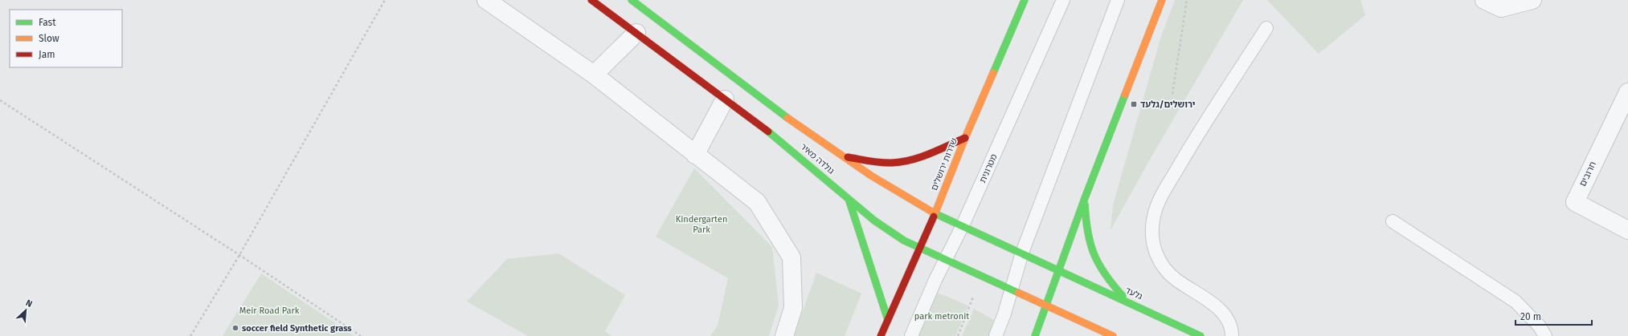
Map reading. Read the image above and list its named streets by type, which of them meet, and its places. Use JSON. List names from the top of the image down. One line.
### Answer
{"streets":{"street":["גולדה מאיר","שדרות ירושלים","חרובים","גלעד"],"lane":["מטרונית"]},"crossings":[["גולדה מאיר","שדרות ירושלים"],["גולדה מאיר","מטרונית"],["גולדה מאיר","גלעד"]],"parks":["Kindergarten Park","Meir Road Park","park metronit"],"places":{"transit":["ירושלים/גלעד"],"other":["soccer field Synthetic grass"]},"legend":["Fast","Slow","Jam"],"scale_bar":"20 m","north":"top right"}
